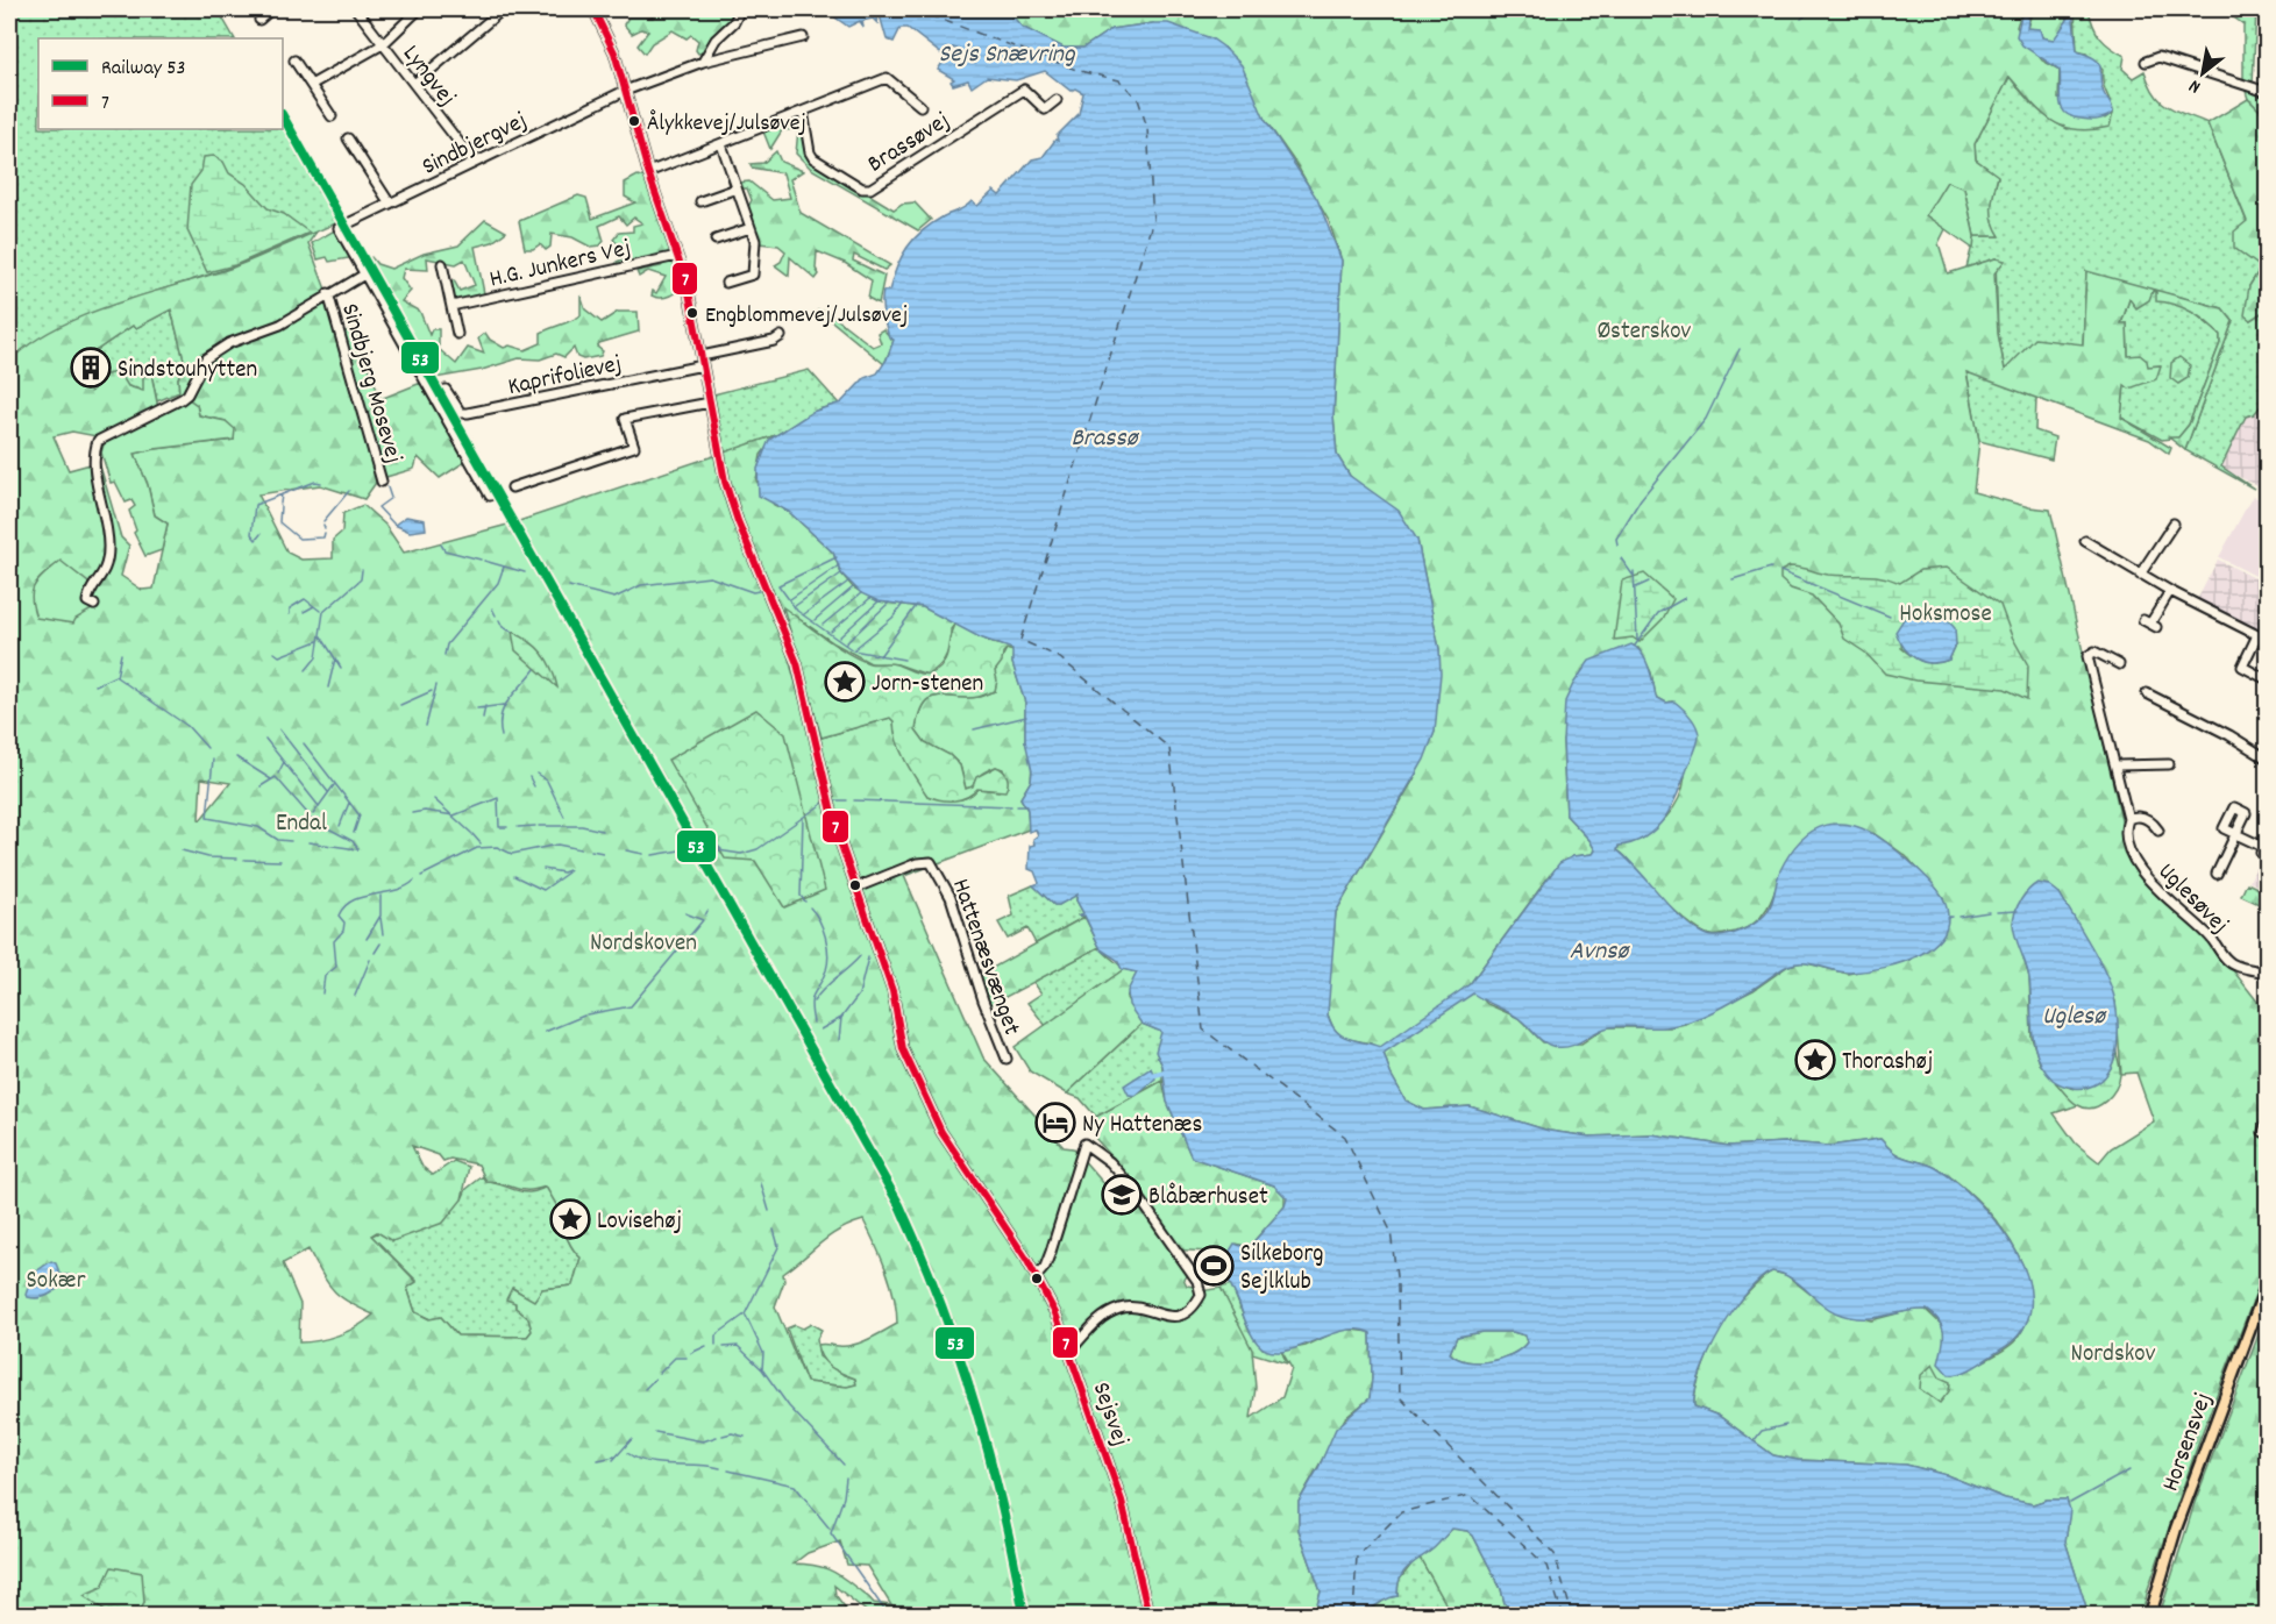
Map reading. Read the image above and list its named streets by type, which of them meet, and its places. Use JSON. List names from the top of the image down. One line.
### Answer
{"streets":{"main road":["Horsensvej"],"street":["Lyngvej","Brassøvej","Sindbjergvej","H.G. Junkers Vej","Kaprifolievej","Sindbjerg Mosevej","Uglesøvej","Hattenæsvænget","Sejsvej"]},"crossings":[["Lyngvej","Sindbjergvej"],["Sindbjergvej","Sindbjerg Mosevej"],["Sindbjergvej","Sejsvej"],["H.G. Junkers Vej","Sejsvej"],["Kaprifolievej","Sejsvej"],["Hattenæsvænget","Sejsvej"]],"water":["Sejs Snævring","Brassø","Avnsø","Uglesø"],"parks":["Østerskov","Hoksmose","Endal","Nordskoven","Sokær","Nordskov"],"places":{"other":["Ålykkevej/Julsøvej","Engblommevej/Julsøvej"],"building":["Sindstouhytten"],"place":["Jorn-stenen","Thorashøj","Lovisehøj"],"hotel":["Ny Hattenæs"],"school or university":["Blåbærhuset"],"sports":["Silkeborg Sejlklub"]},"lines":["transit line 7","rail line 53"],"legend":["Railway 53","7"],"north":"bottom left"}
